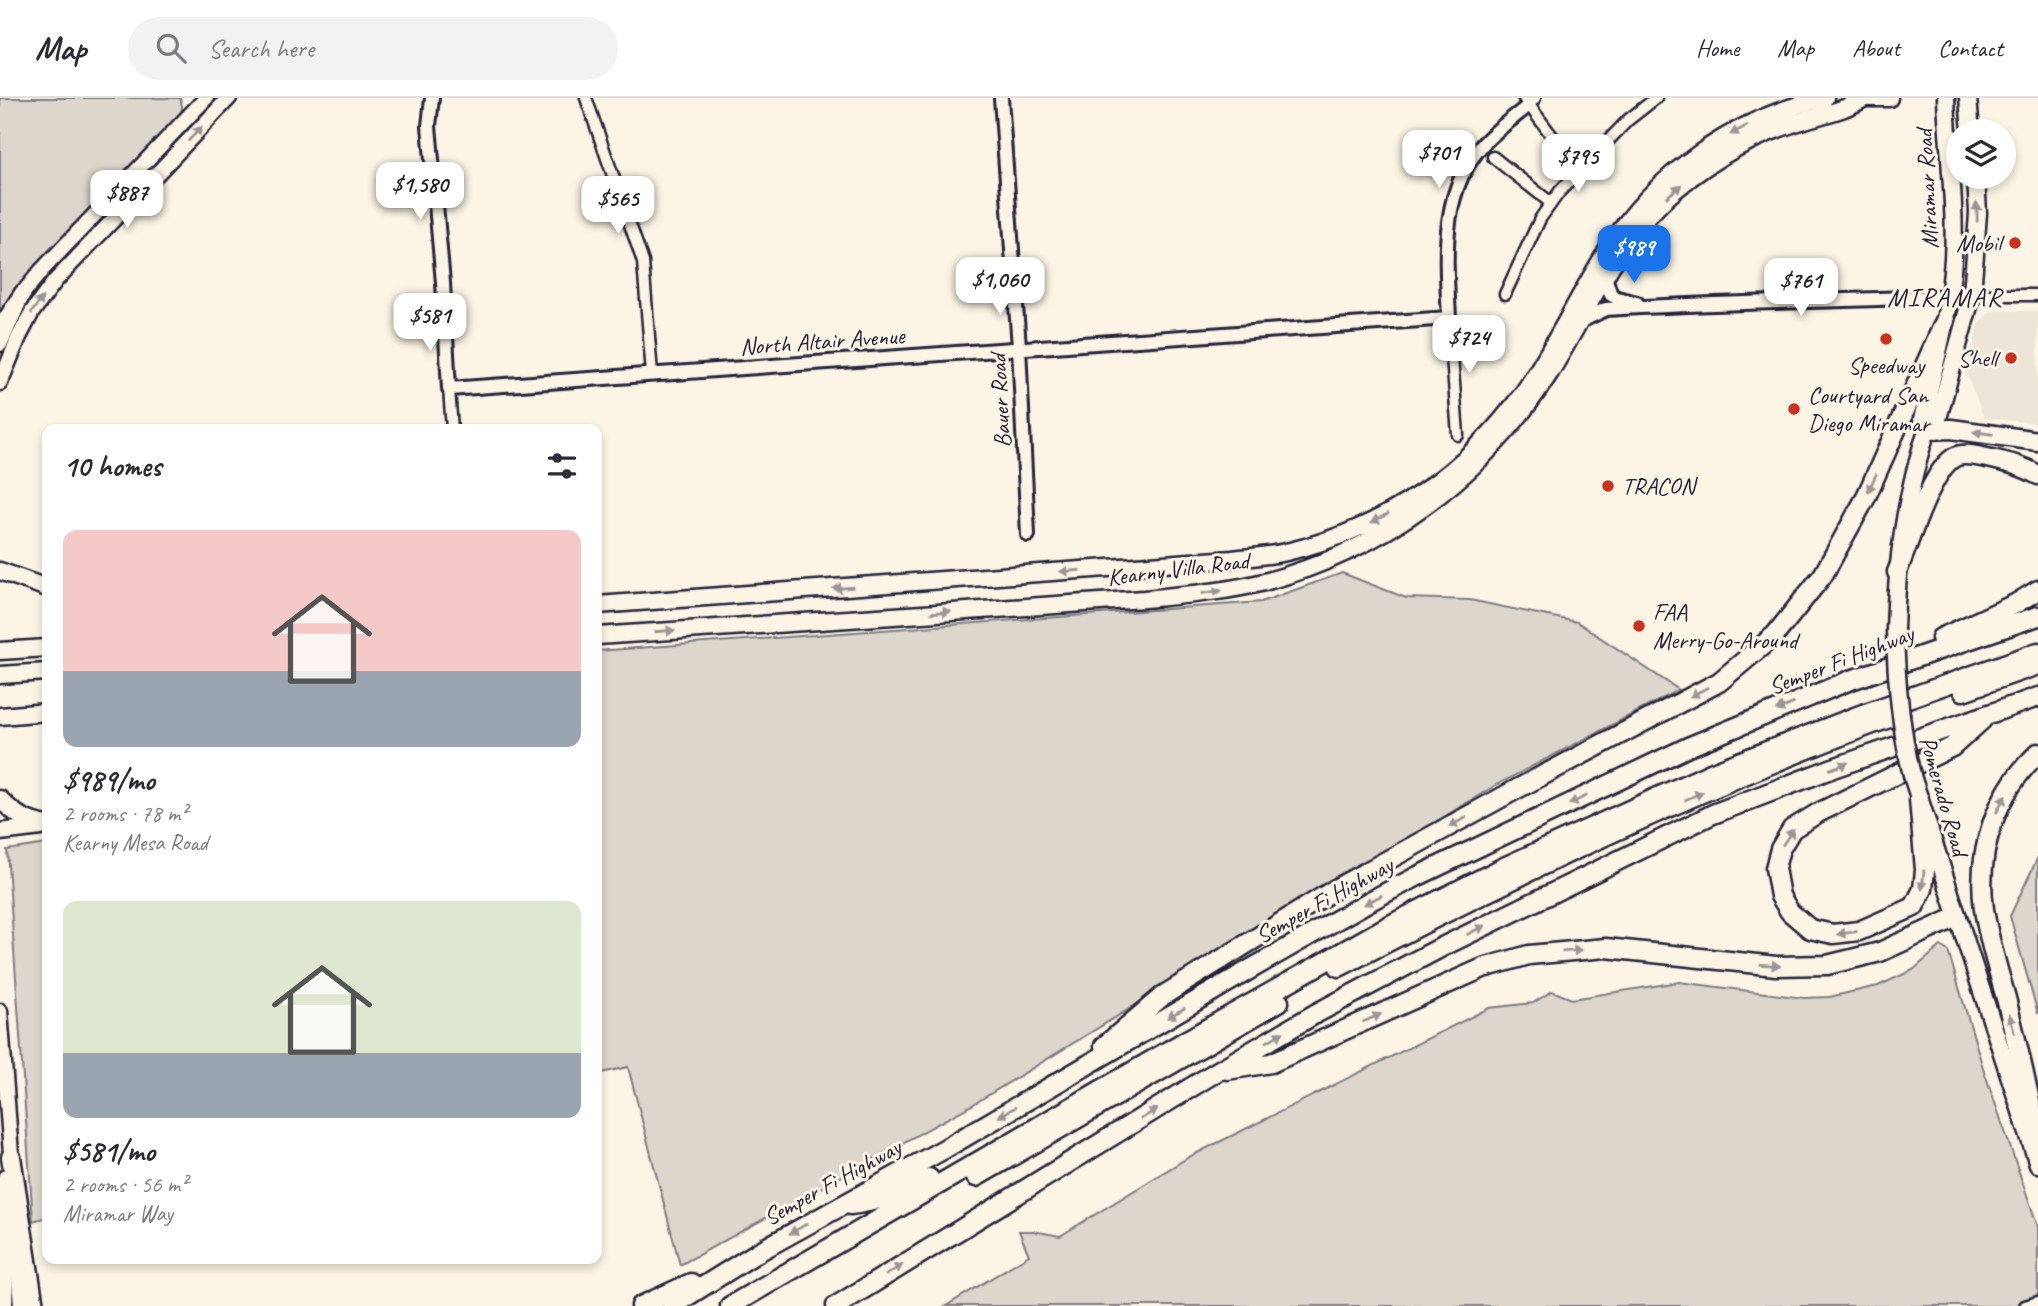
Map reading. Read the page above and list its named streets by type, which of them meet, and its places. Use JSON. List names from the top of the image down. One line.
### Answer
{"streets":{"highway":["Semper Fi Highway"],"main road":["Miramar Road","Kearny Villa Road","Pomerado Road"],"street":["North Altair Avenue","Bauer Road"]},"crossings":[["Miramar Road","Pomerado Road"],["North Altair Avenue","Bauer Road"]],"districts":["MIRAMAR"],"places":["Mobil","Speedway","Shell","Courtyard San Diego Miramar","TRACON","FAA Merry-Go-Around"],"page":{"header":"Map","search":"Search here","nav":["Home","Map","About","Contact"],"price":["$701","$795","$1,580","$887","$565","$989","$1,060","$761","$581","$724"],"heading":"10 homes","list":[{"name":"$989/mo","note":"2 rooms · 78 m² · Kearny Mesa Road"},{"name":"$581/mo","note":"2 rooms · 56 m² · Miramar Way"}]}}
